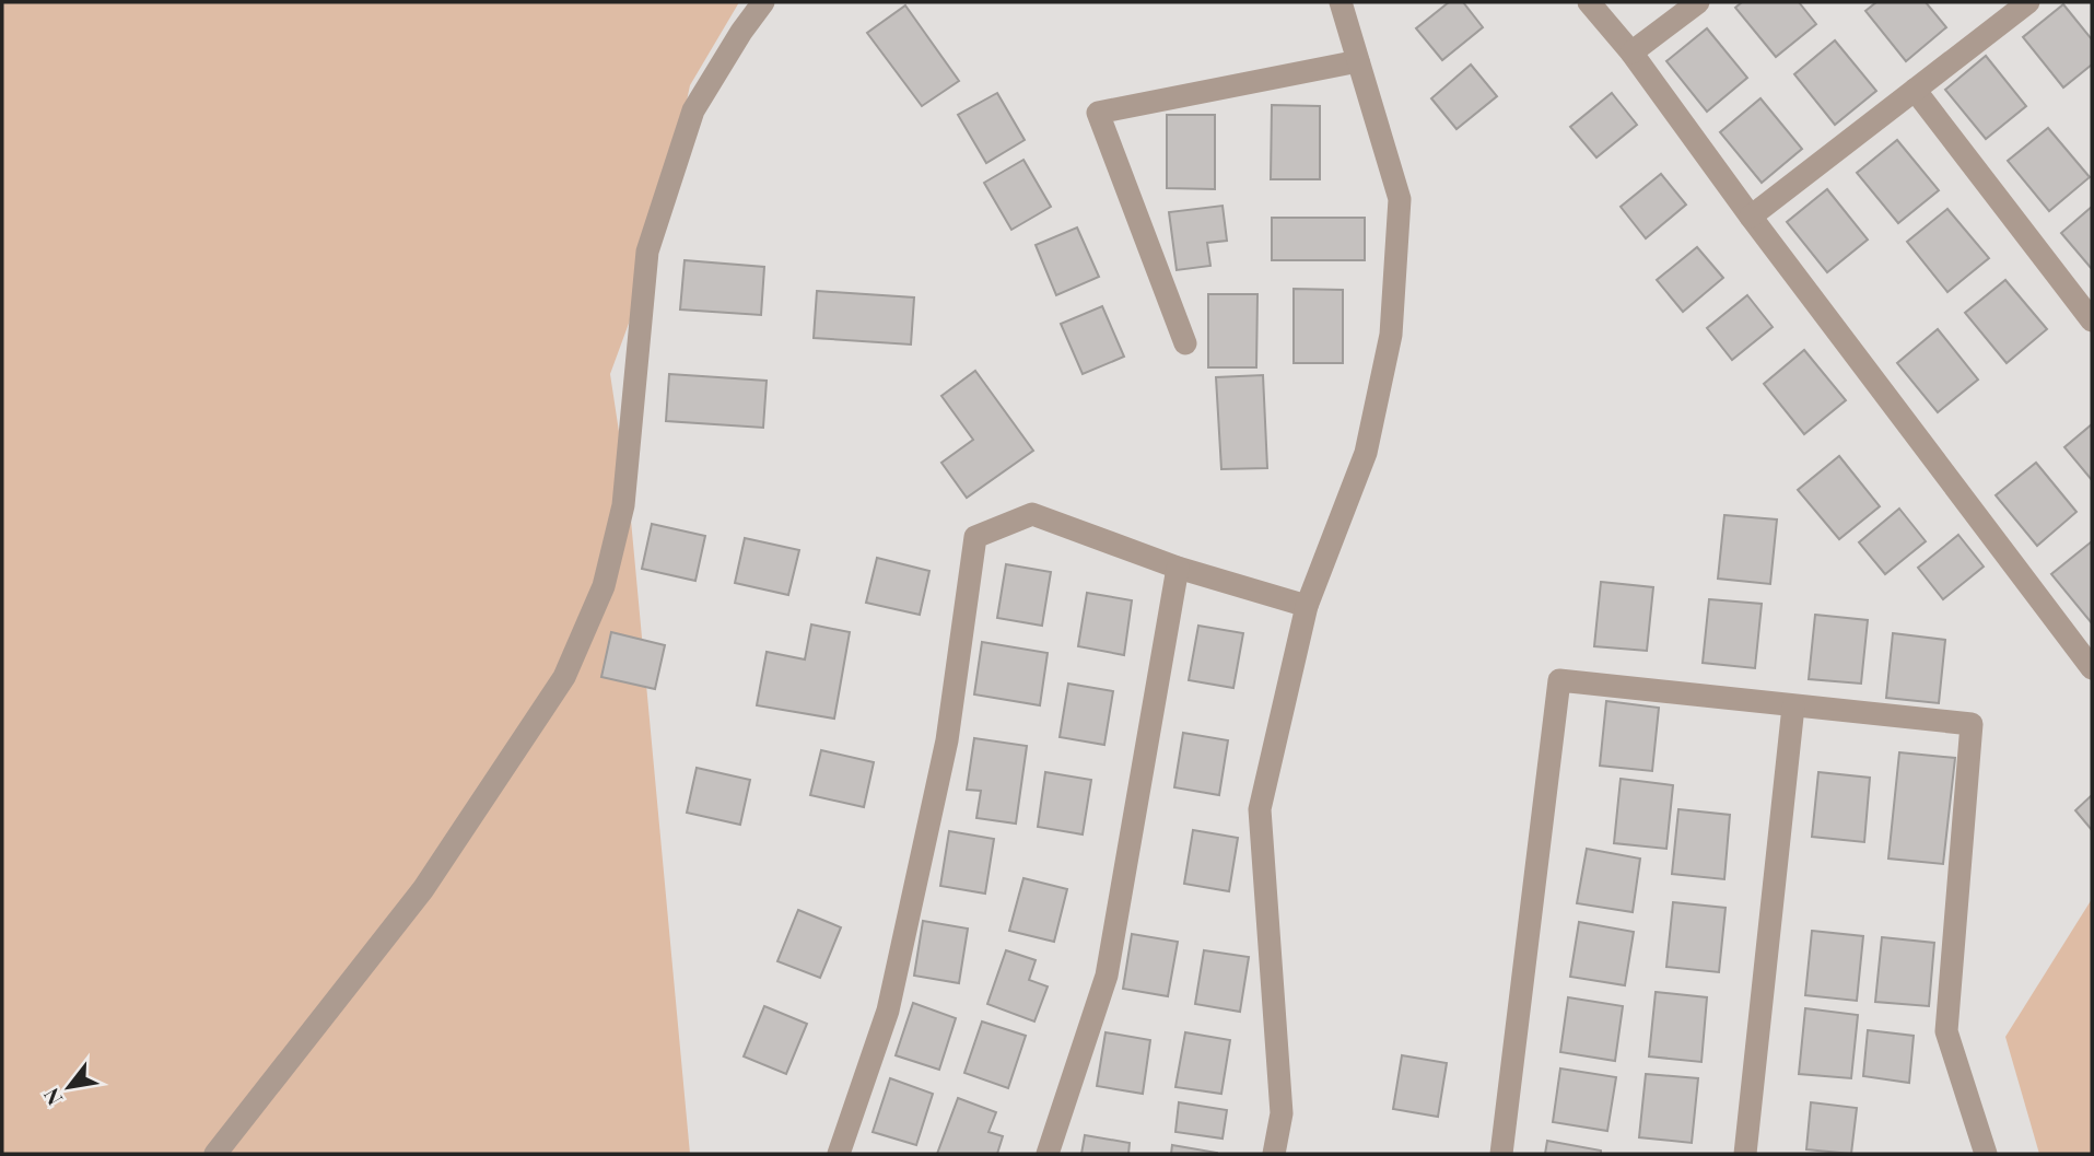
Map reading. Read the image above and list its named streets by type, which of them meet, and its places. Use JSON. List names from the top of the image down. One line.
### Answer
{"north":"bottom left"}
